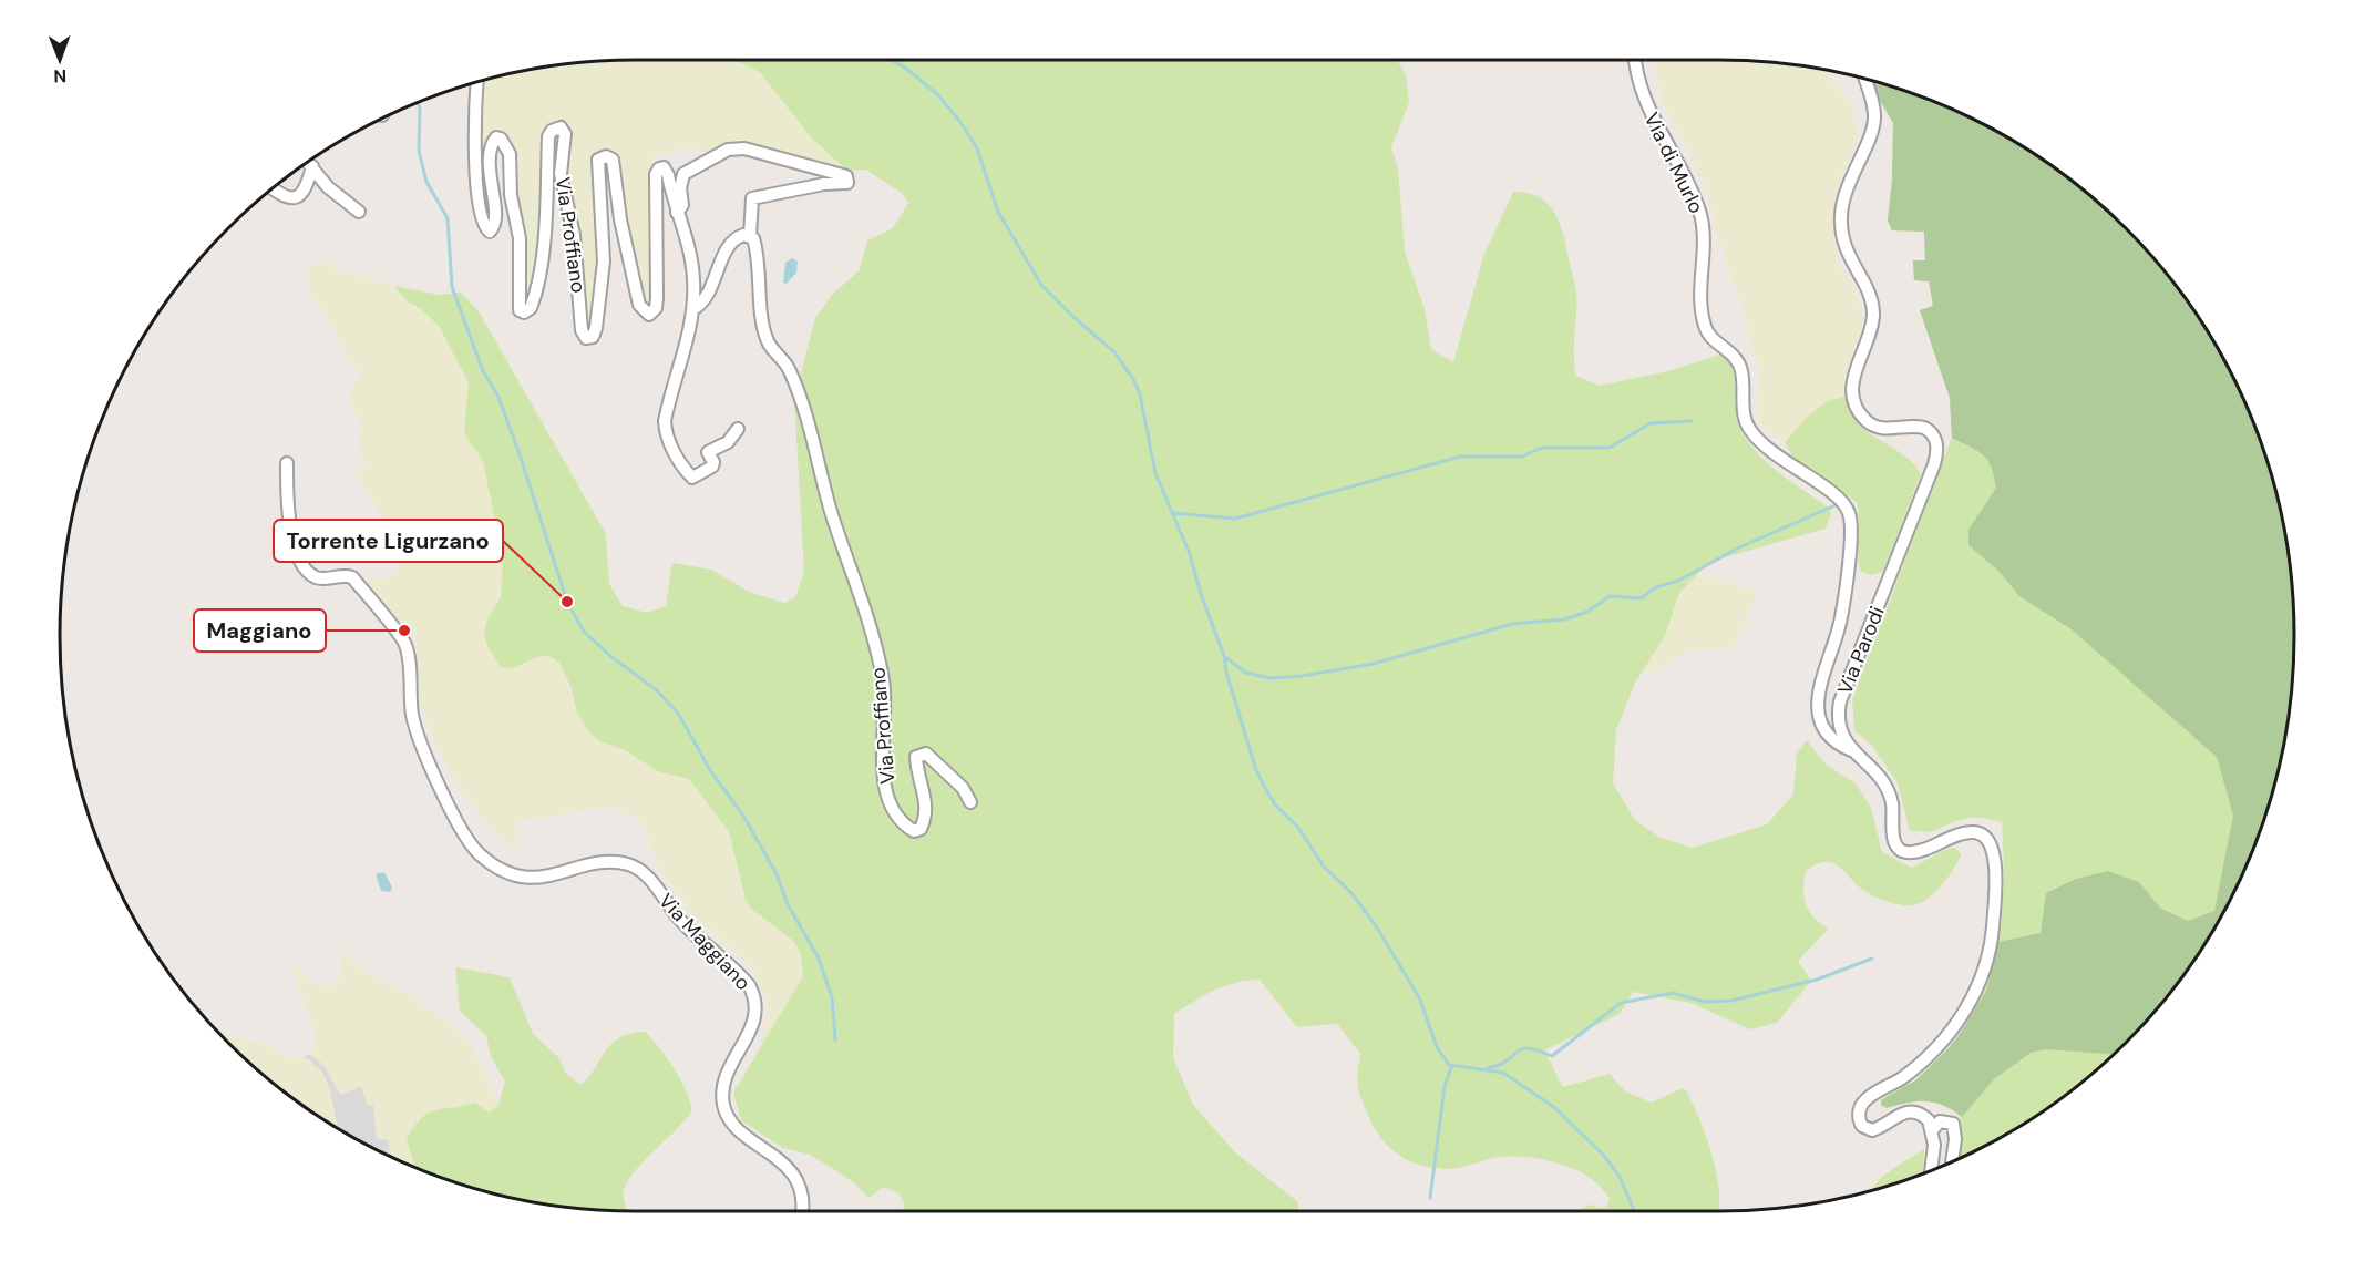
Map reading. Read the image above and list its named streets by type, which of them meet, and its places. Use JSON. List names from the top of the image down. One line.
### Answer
{"streets":{"street":["Via di Murlo","Via Proffiano","Via Parodi","Via Maggiano"]},"crossings":[["Via di Murlo","Via Parodi"]],"places":["Torrente Ligurzano","Maggiano"],"north":"bottom"}
